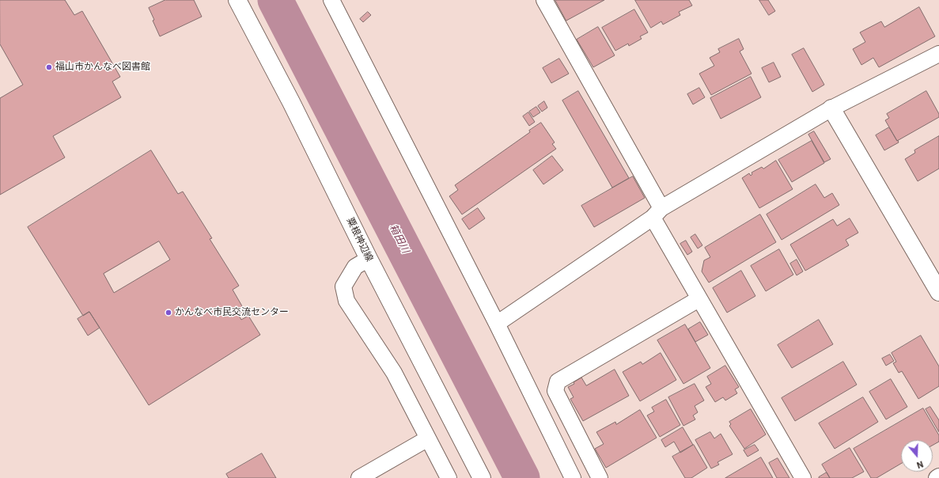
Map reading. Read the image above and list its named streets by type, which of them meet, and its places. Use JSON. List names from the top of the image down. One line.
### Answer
{"streets":{"main road":["粟根神辺線"]},"water":["箱田川"],"places":["福山市かんなべ図書館","かんなべ市民交流センター"],"north":"bottom"}
